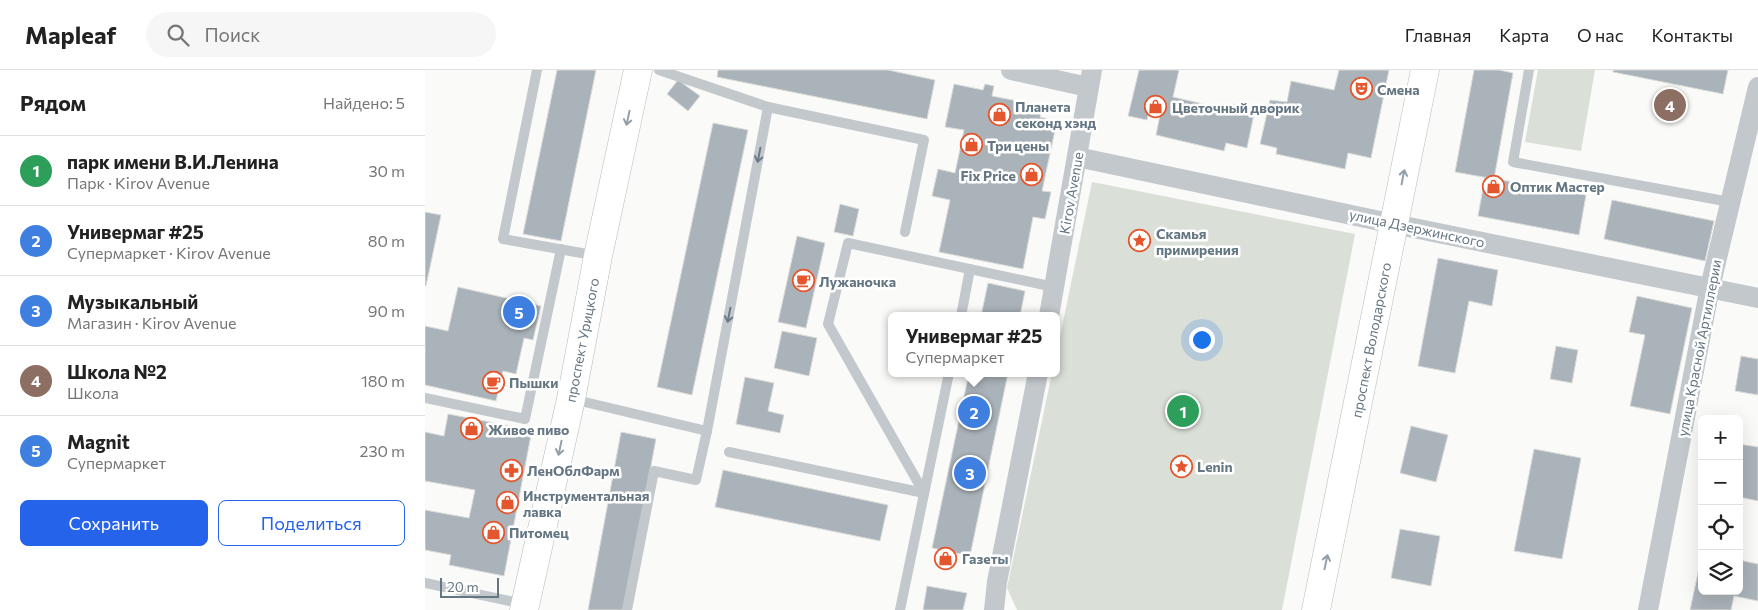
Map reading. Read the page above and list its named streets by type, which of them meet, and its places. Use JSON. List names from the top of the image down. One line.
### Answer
{"streets":{"main road":["проспект Урицкого","проспект Володарского"],"street":["Kirov Avenue","улица Дзержинского","улица Красной Артиллерии"]},"crossings":[["Kirov Avenue","улица Дзержинского"],["улица Дзержинского","проспект Володарского"],["улица Дзержинского","улица Красной Артиллерии"]],"one_way":["проспект Урицкого","проспект Володарского"],"places":{"theatre":["Смена"],"shop":["Цветочный дворик","Планета секонд хэнд","Три цены","Fix Price","Оптик Мастер","Живое пиво","Инструментальная лавка","Питомец","Газеты"],"place":["Скамья примирения","Lenin"],"cafe":["Лужаночка","Пышки"],"pharmacy":["ЛенОблФарм"]},"scale_bar":"20 m","page":{"header":"Mapleaf","search":"Поиск","nav":["Главная","Карта","О нас","Контакты"],"heading":["Рядом","Найдено: 5"],"pins":["4","5","1","2","3"],"list":[{"mark":"1","name":"парк имени В.И.Ленина","note":"Парк · Kirov Avenue","value":"30 m"},{"mark":"2","name":"Универмаг #25","note":"Супермаркет · Kirov Avenue","value":"80 m"},{"mark":"3","name":"Музыкальный","note":"Магазин · Kirov Avenue","value":"90 m"},{"mark":"4","name":"Школа №2","note":"Школа","value":"180 m"},{"mark":"5","name":"Magnit","note":"Супермаркет","value":"230 m"}],"popup":["Универмаг #25","Супермаркет"],"map_buttons":["+","−"],"buttons":["Сохранить","Поделиться"],"scale":"20 m"}}
